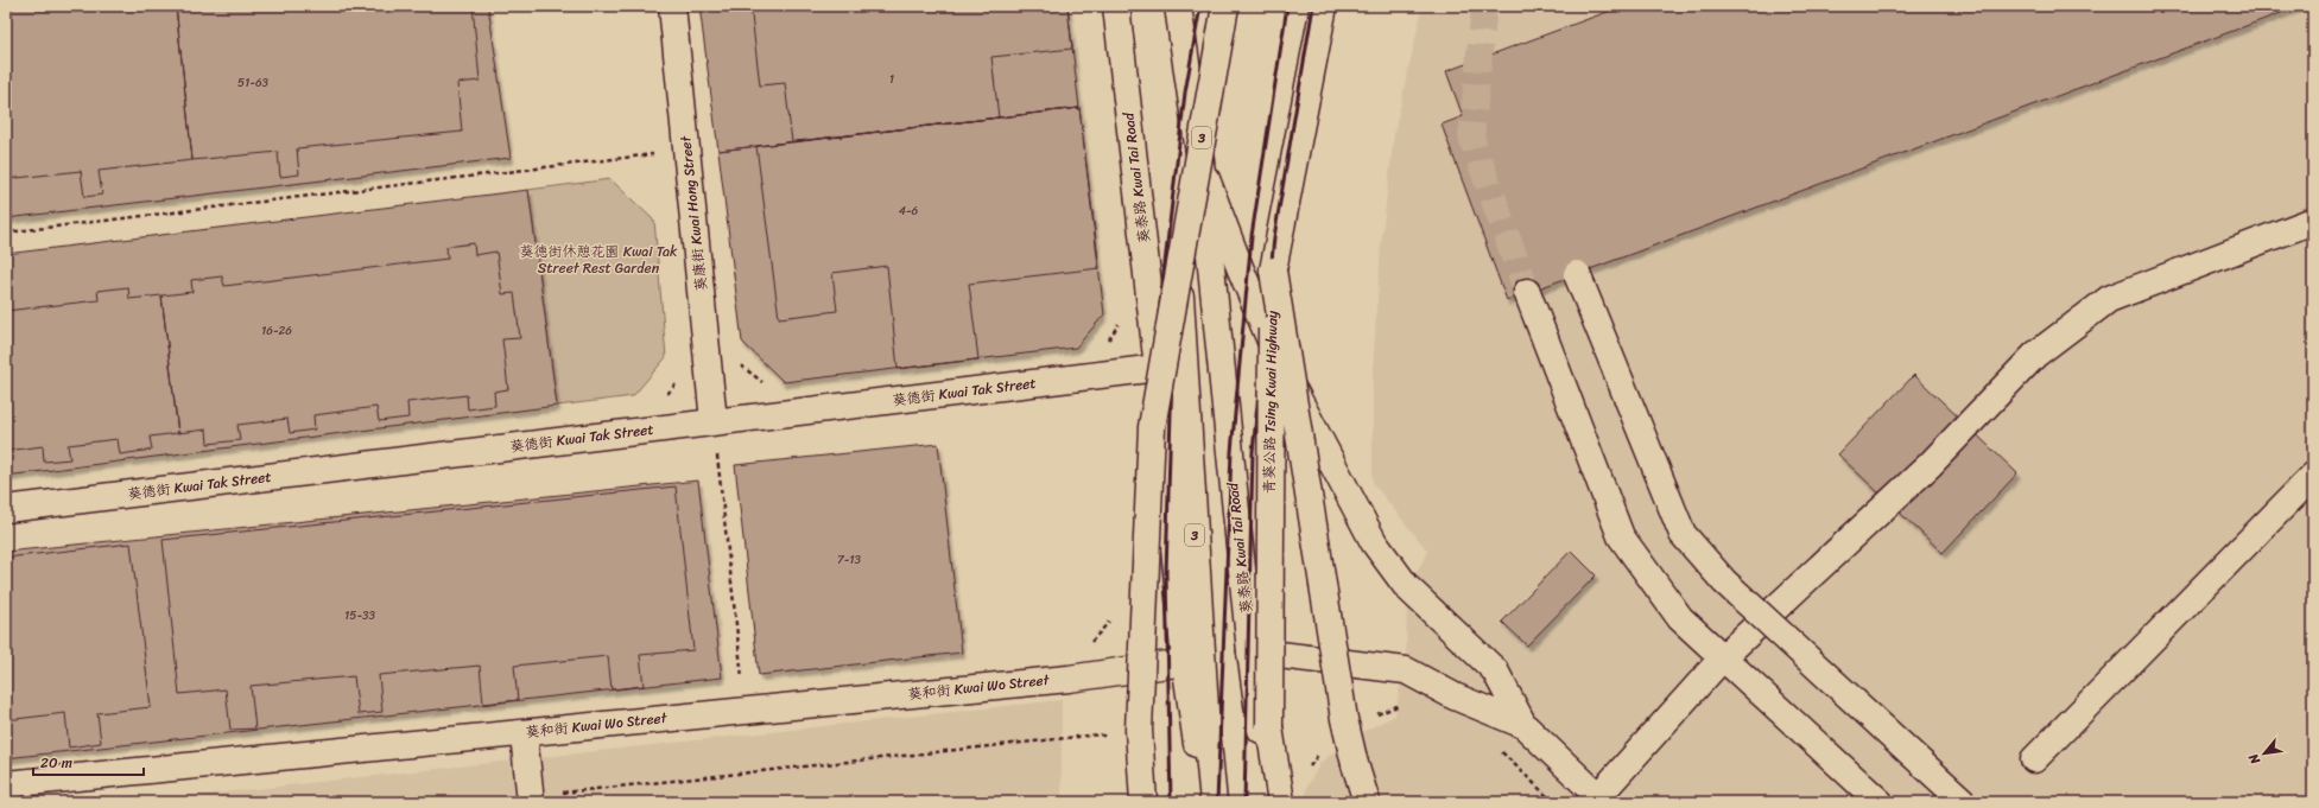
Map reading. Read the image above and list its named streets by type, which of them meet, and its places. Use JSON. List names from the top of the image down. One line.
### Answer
{"streets":{"main road":["3","葵泰路 Kwai Tai Road","葵康街 Kwai Hong Street","葵德街 Kwai Tak Street","青葵公路 Tsing Kwai Highway","葵和街 Kwai Wo Street"]},"crossings":[["葵泰路 Kwai Tai Road","葵德街 Kwai Tak Street"],["葵泰路 Kwai Tai Road","葵和街 Kwai Wo Street"],["葵康街 Kwai Hong Street","葵德街 Kwai Tak Street"]],"parks":["葵德街休憩花園 Kwai Tak Street Rest Garden"],"house_numbers":["1","51-63","4-6","16-26","7-13","15-33"],"scale_bar":"20 m","north":"bottom left"}
